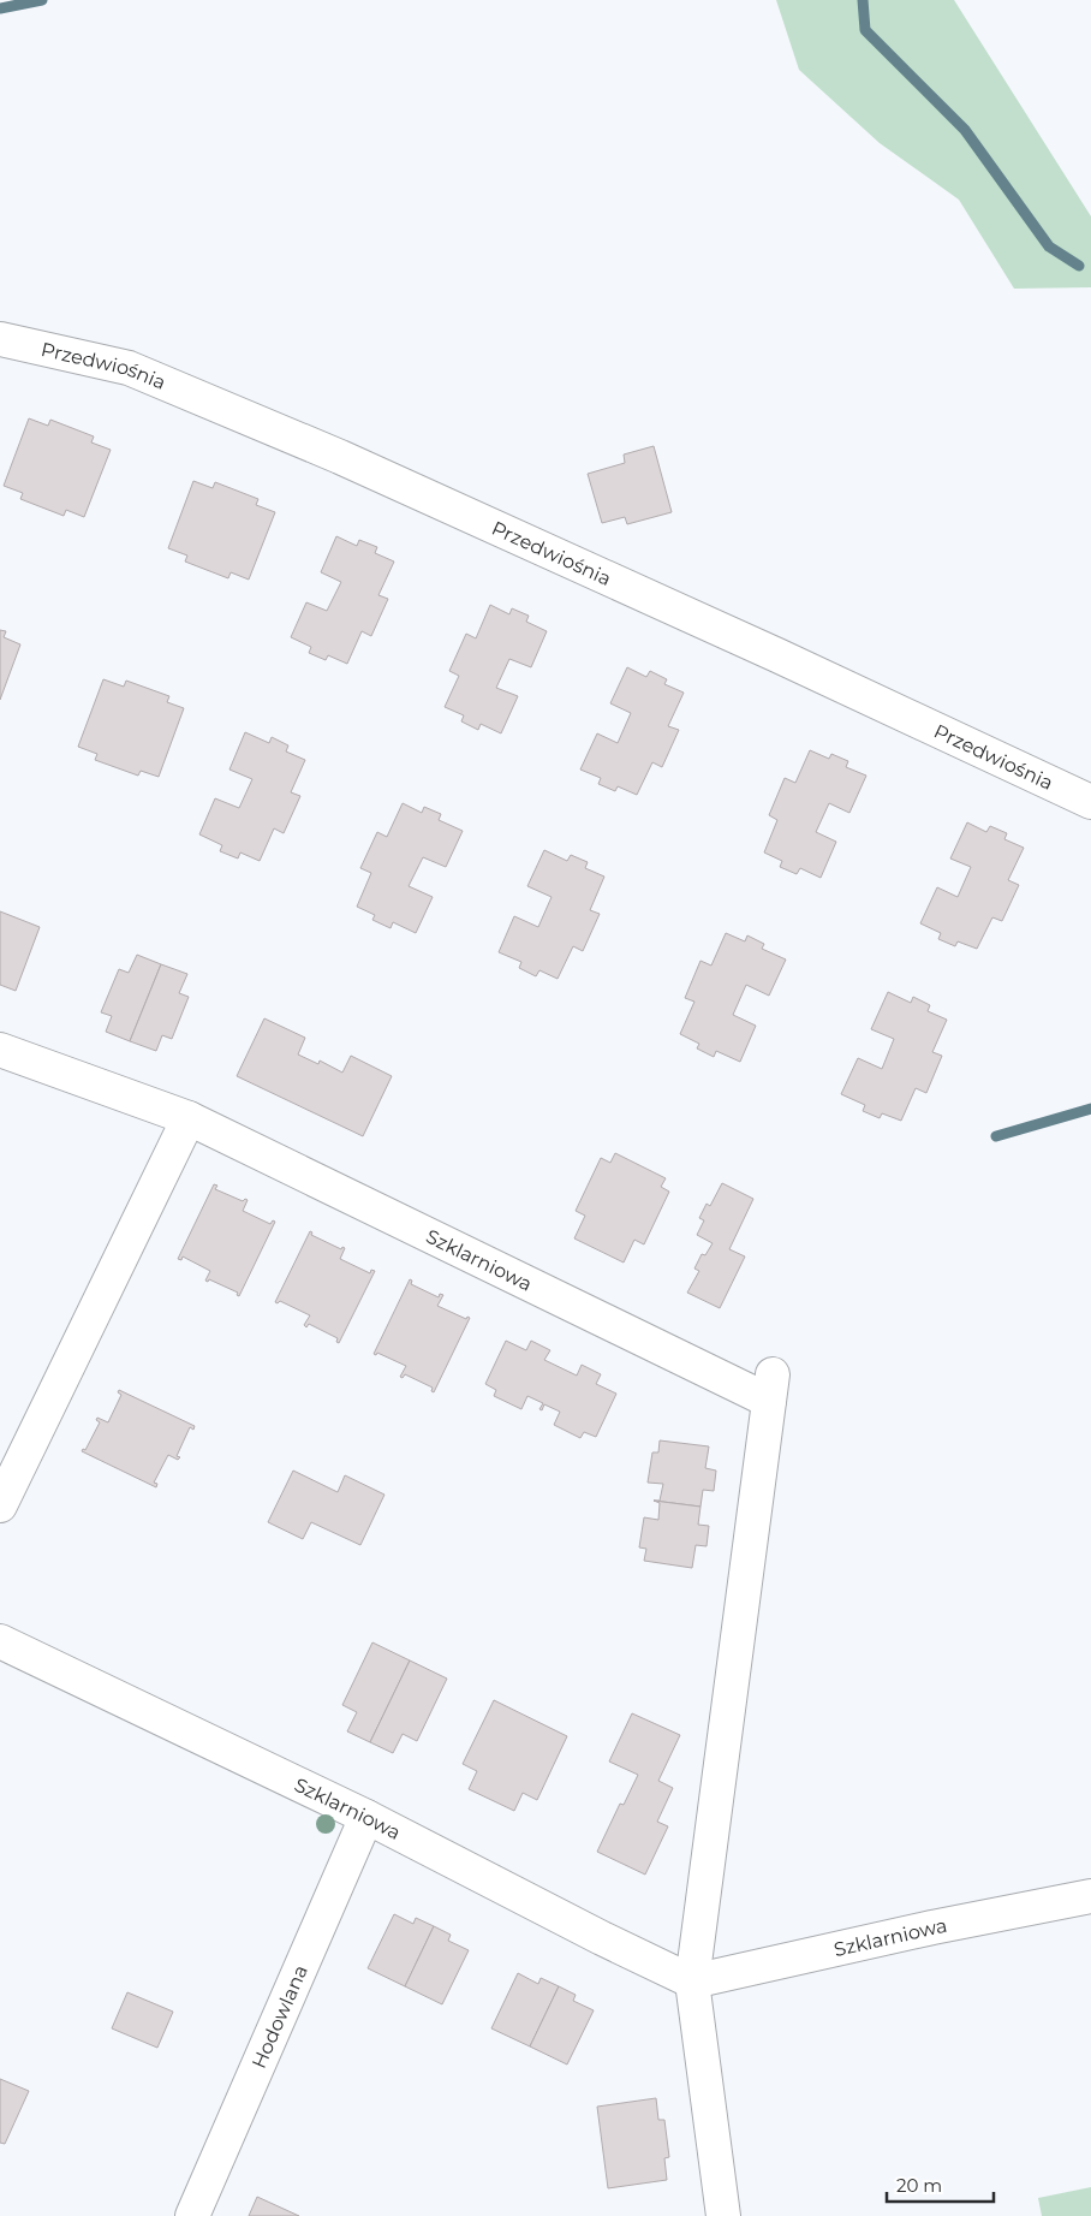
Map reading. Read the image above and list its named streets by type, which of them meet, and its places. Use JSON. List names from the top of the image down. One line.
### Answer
{"streets":{"street":["Przedwiośnia","Szklarniowa","Hodowlana"]},"crossings":[["Szklarniowa","Hodowlana"]],"scale_bar":"20 m"}
